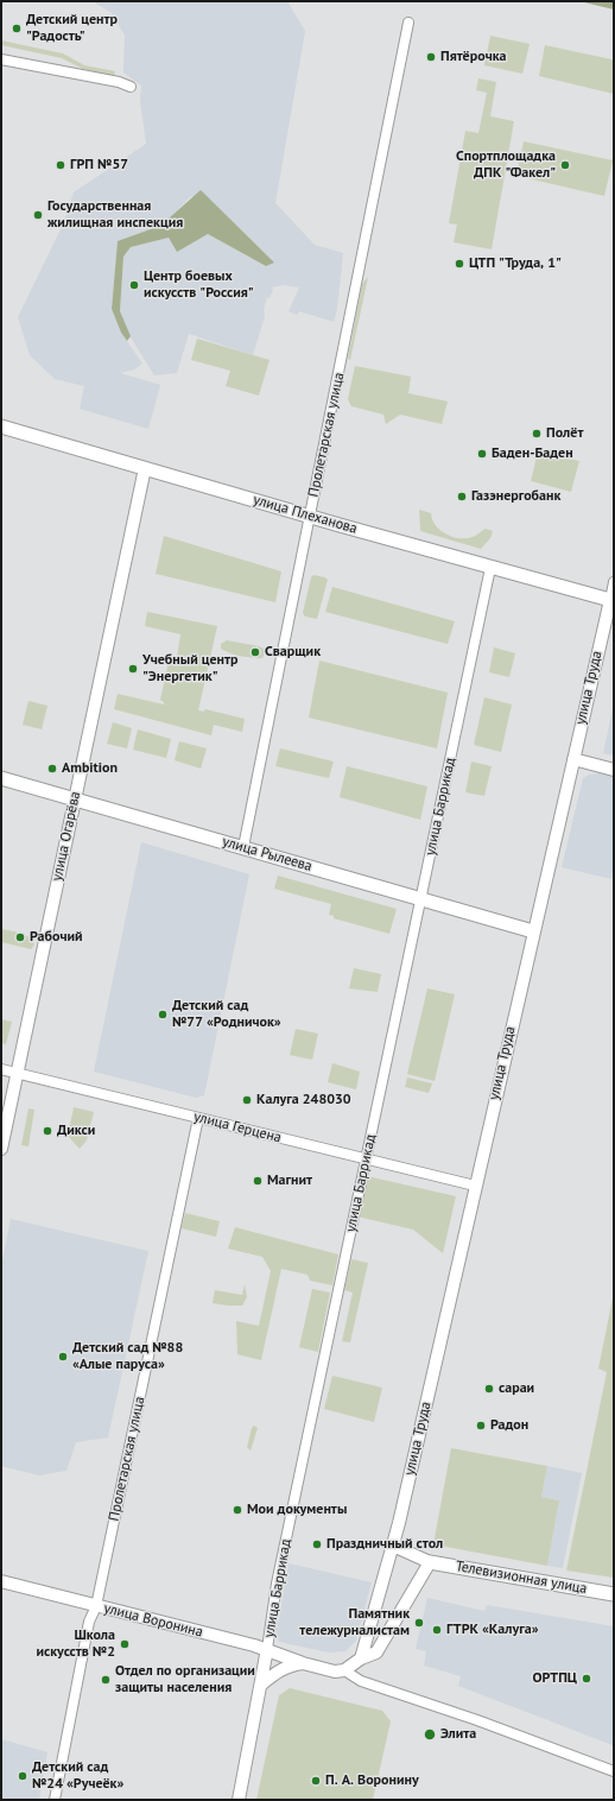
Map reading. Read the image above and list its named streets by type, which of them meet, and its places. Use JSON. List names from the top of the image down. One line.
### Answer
{"streets":{"main road":["улица Плеханова","улица Рылеева","Телевизионная улица"],"street":["Пролетарская улица","улица Труда","улица Баррикад","улица Огарёва","улица Герцена","улица Воронина"]},"crossings":[["Пролетарская улица","улица Плеханова"],["Пролетарская улица","улица Рылеева"],["Пролетарская улица","улица Герцена"],["Пролетарская улица","улица Воронина"],["улица Плеханова","улица Труда"],["улица Плеханова","улица Баррикад"],["улица Плеханова","улица Огарёва"],["улица Труда","улица Рылеева"],["улица Труда","улица Герцена"],["улица Баррикад","улица Рылеева"],["улица Баррикад","улица Герцена"],["улица Баррикад","улица Воронина"],["улица Огарёва","улица Рылеева"],["улица Огарёва","улица Герцена"]],"places":["Детский центр \"Радость\"","Пятёрочка","ГРП №57","Спортплощадка ДПК \"Факел\"","Государственная жилищная инспекция","ЦТП \"Труда, 1\"","Центр боевых искусств \"Россия\"","Полёт","Баден-Баден","Газэнергобанк","Сварщик","Учебный центр \"Энергетик\"","Ambition","Рабочий","Детский сад №77 «Родничок»","Калуга 248030","Дикси","Магнит","Детский сад №88 «Алые паруса»","сараи","Радон","Мои документы","Праздничный стол","Памятник тележурналистам","ГТРК «Калуга»","Школа искусств №2","ОРТПЦ","Отдел по организации защиты населения","Элита","Детский сад №24 «Ручеёк»","П. А. Воронину"]}
